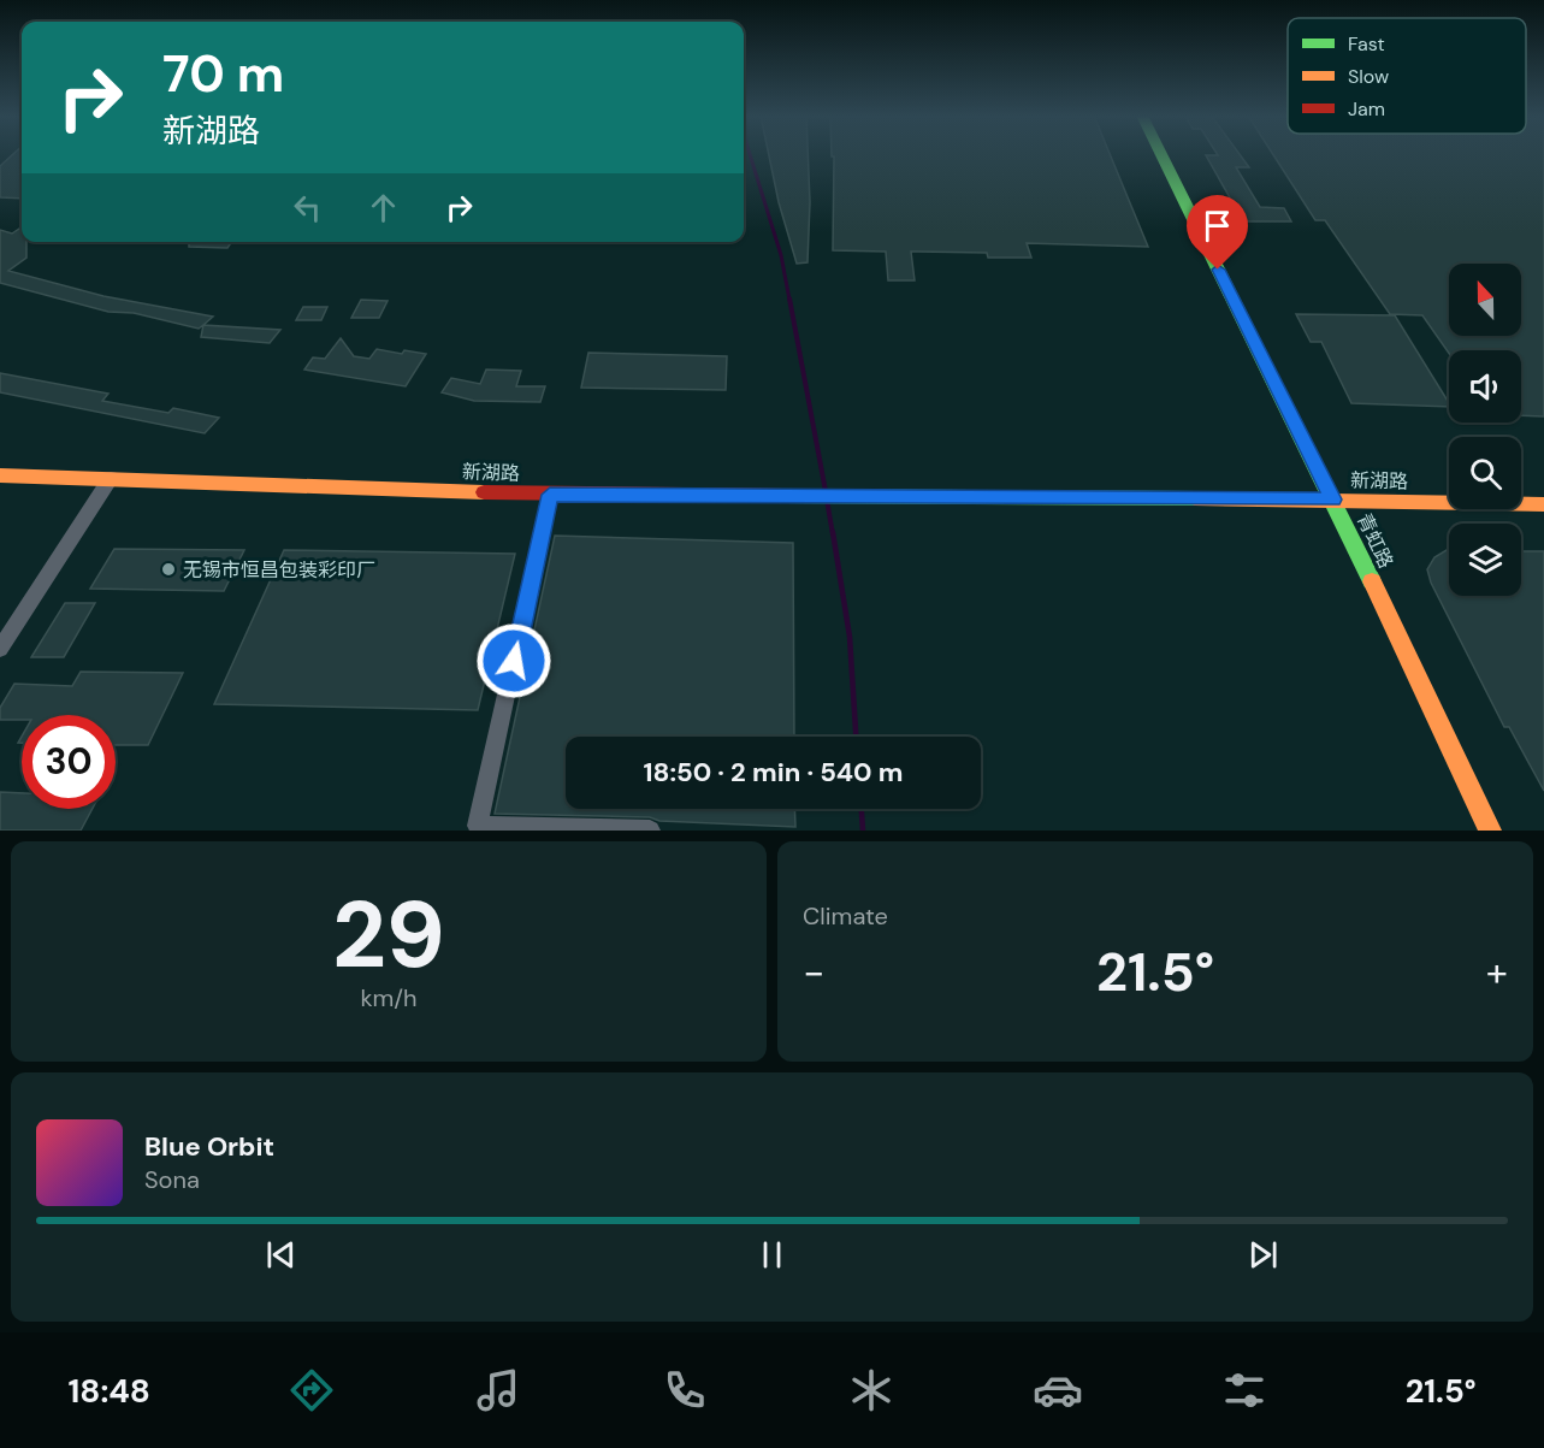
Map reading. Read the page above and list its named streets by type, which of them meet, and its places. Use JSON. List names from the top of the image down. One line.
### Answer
{"streets":{"street":["新湖路","青虹路"]},"crossings":[["新湖路","青虹路"]],"places":["无锡市恒昌包装彩印厂"],"legend":["Fast","Slow","Jam"],"north":"top","page":{"turn":["70 m","新湖路"],"limit":"30","trip":"18:50 · 2 min · 540 m","tile":[["29","km/h"],"Climate"],"heat":["−","21.5°","+"],"song":["Blue Orbit","Sona"],"tabs":["18:48","21.5°"]}}
